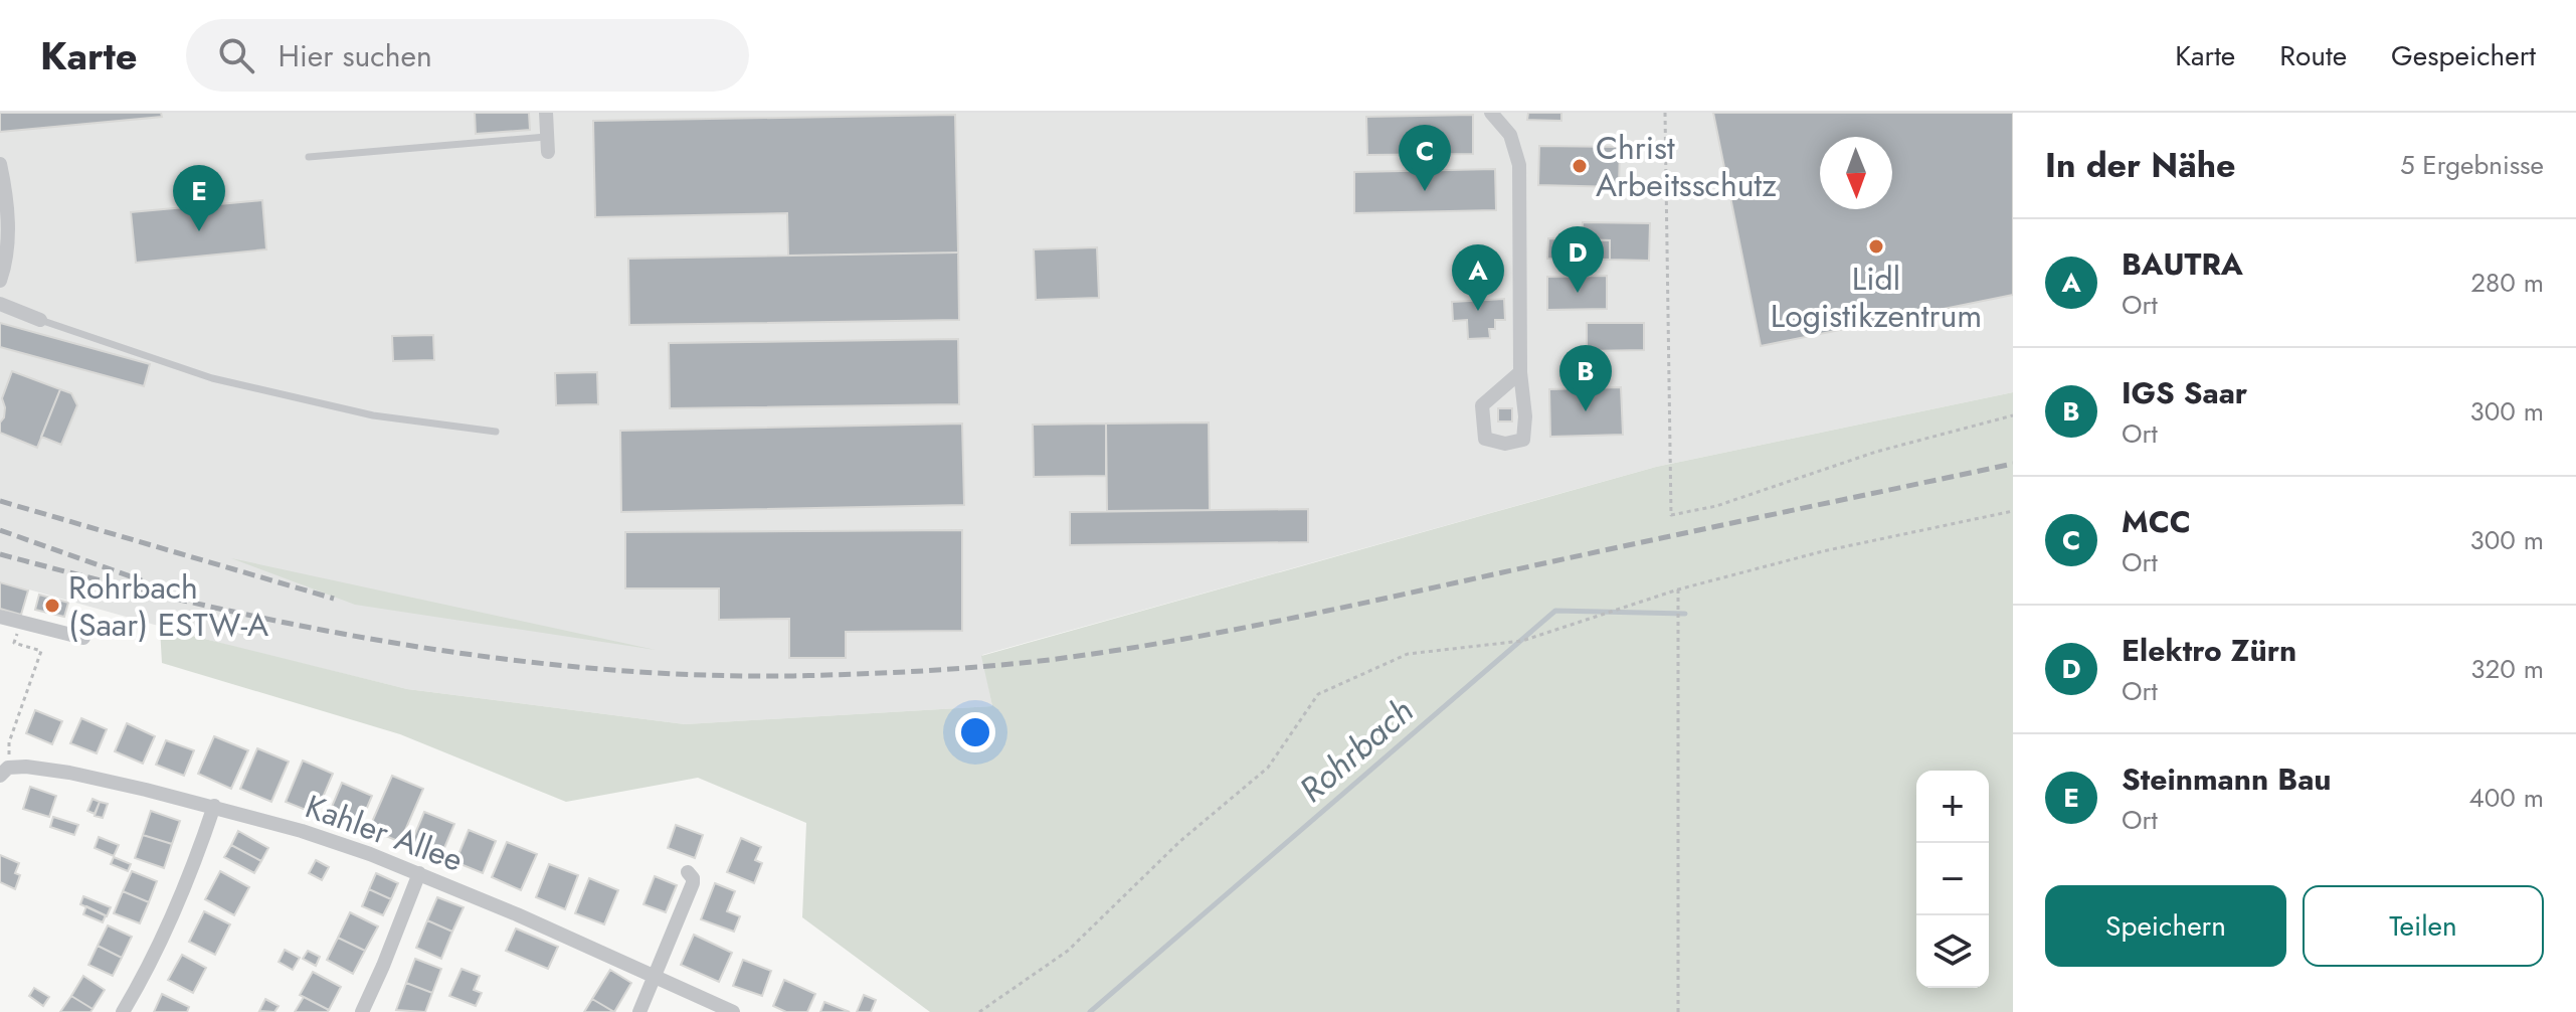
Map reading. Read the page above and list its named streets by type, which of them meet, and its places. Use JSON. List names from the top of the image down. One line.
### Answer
{"streets":{"street":["Kahler Allee"]},"water":["Rohrbach"],"places":["Christ Arbeitsschutz","Lidl Logistikzentrum","Rohrbach (Saar) ESTW-A"],"north":"bottom","page":{"header":"Karte","search":"Hier suchen","nav":["Karte","Route","Gespeichert"],"heading":["In der Nähe","5 Ergebnisse"],"pins":["C","E","D","A","B"],"list":[{"mark":"A","name":"BAUTRA","note":"Ort","value":"280 m"},{"mark":"B","name":"IGS Saar","note":"Ort","value":"300 m"},{"mark":"C","name":"MCC","note":"Ort","value":"300 m"},{"mark":"D","name":"Elektro Zürn","note":"Ort","value":"320 m"},{"mark":"E","name":"Steinmann Bau","note":"Ort","value":"400 m"}],"map_buttons":["+","−"],"buttons":["Speichern","Teilen"]}}
